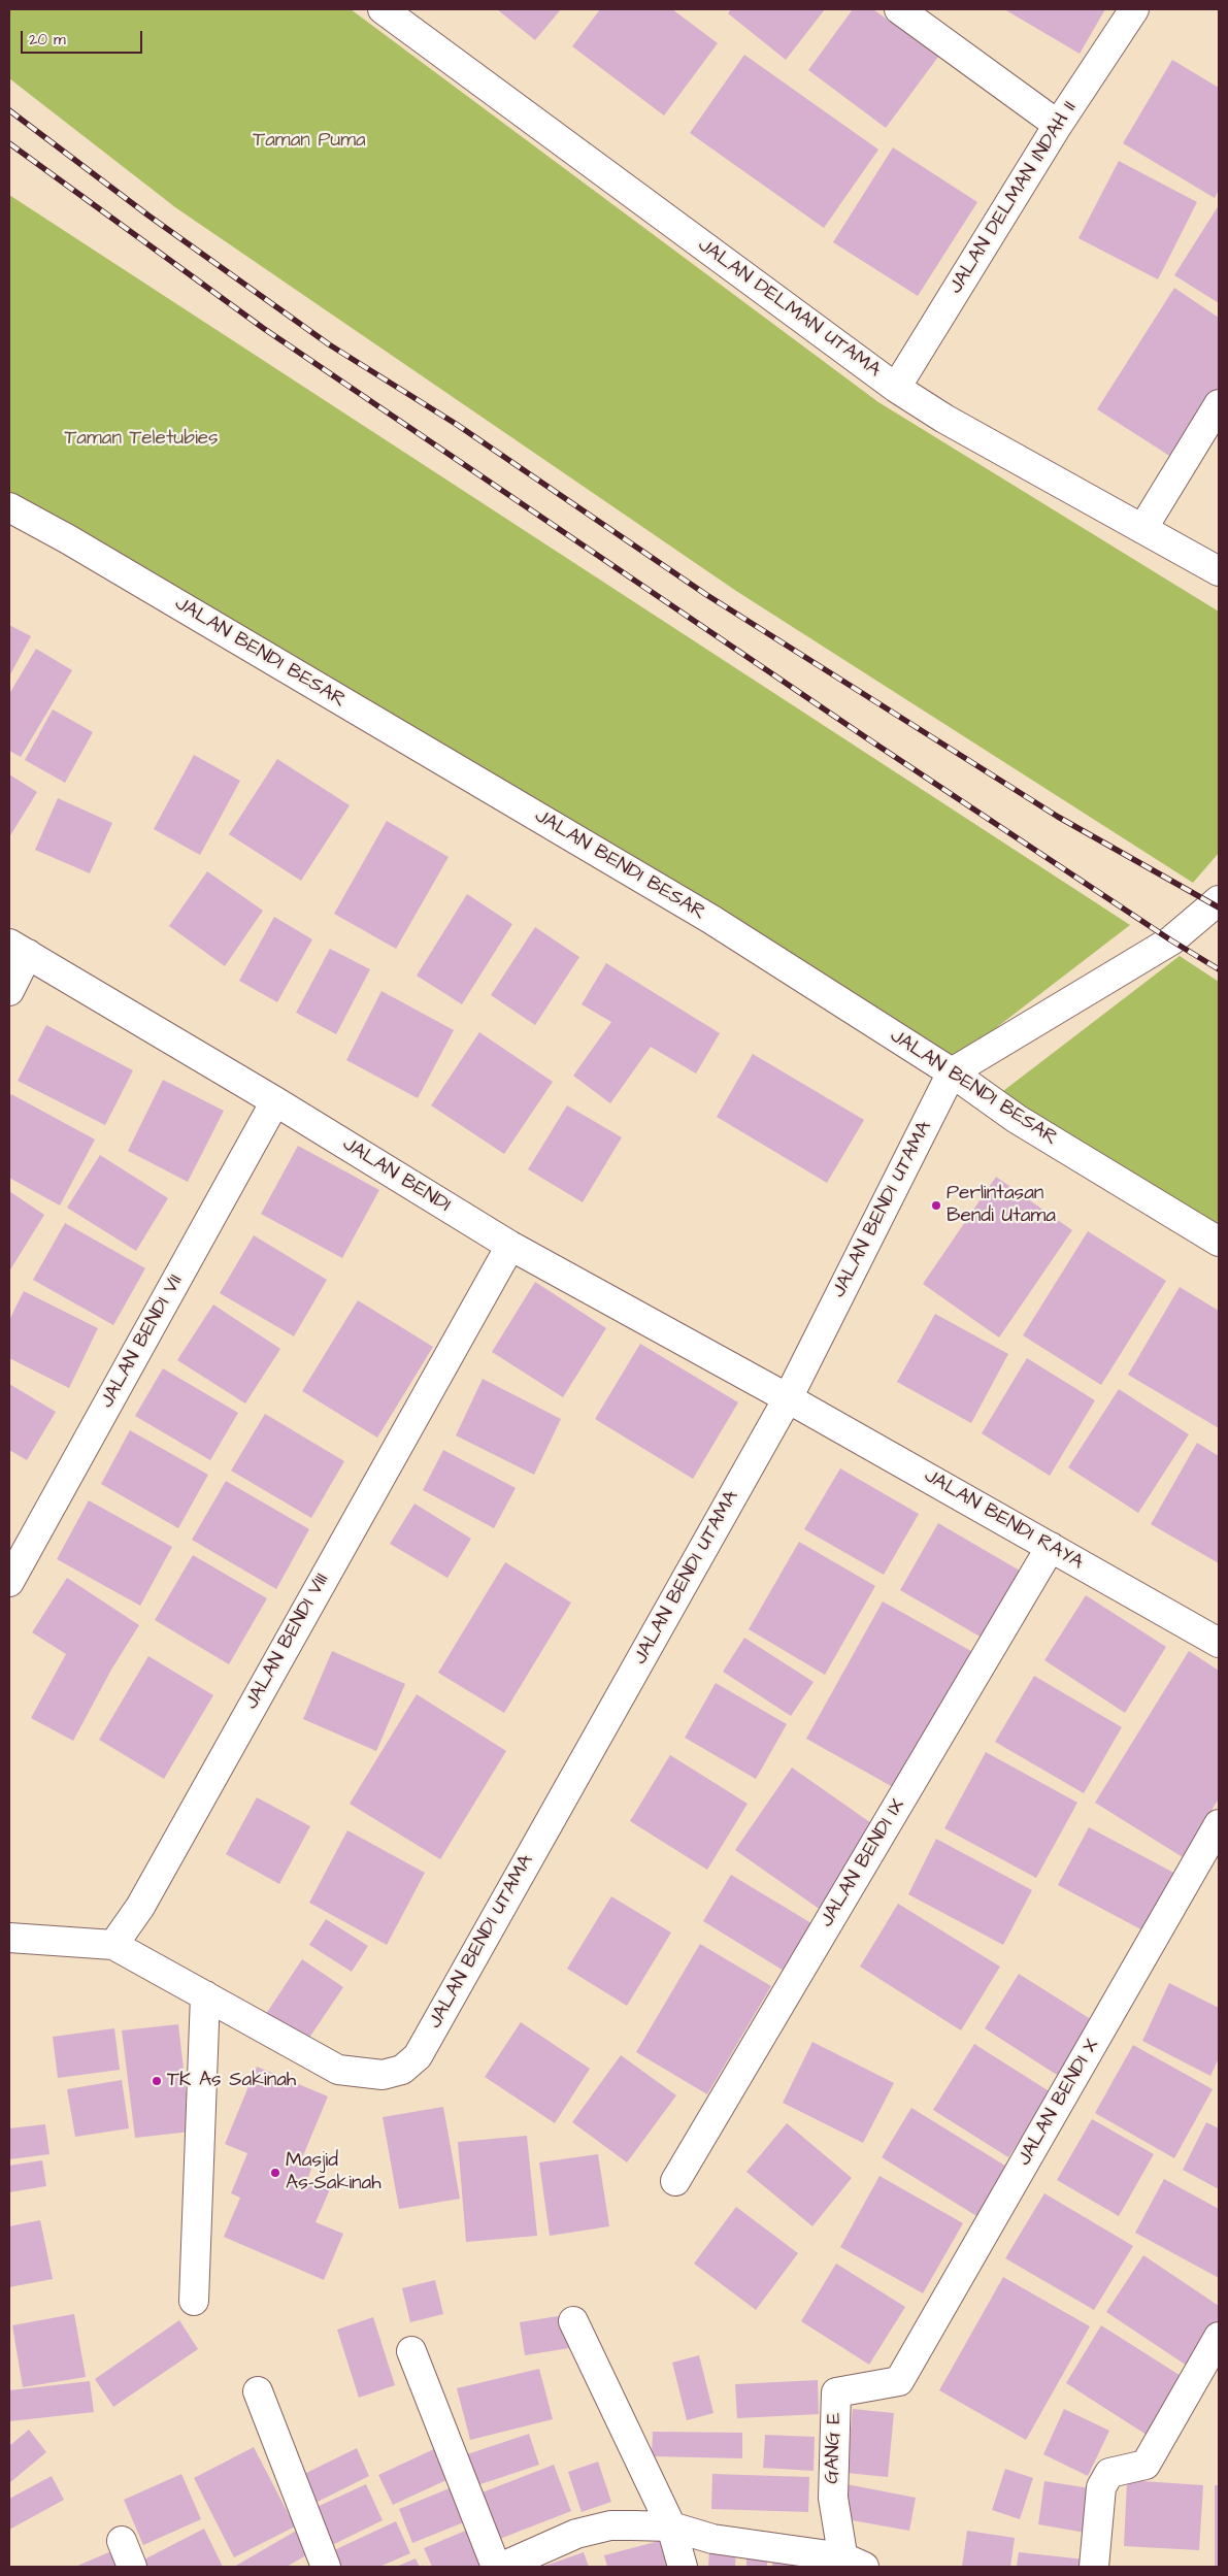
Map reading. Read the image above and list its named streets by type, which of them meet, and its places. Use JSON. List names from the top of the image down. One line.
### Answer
{"streets":{"street":["JALAN DELMAN INDAH II","JALAN DELMAN UTAMA","JALAN BENDI BESAR","JALAN BENDI","JALAN BENDI UTAMA","JALAN BENDI VII","JALAN BENDI RAYA","JALAN BENDI VIII","JALAN BENDI IX","JALAN BENDI X","GANG E"]},"crossings":[["JALAN DELMAN INDAH II","JALAN DELMAN UTAMA"],["JALAN BENDI BESAR","JALAN BENDI UTAMA"],["JALAN BENDI","JALAN BENDI UTAMA"],["JALAN BENDI","JALAN BENDI VII"],["JALAN BENDI","JALAN BENDI RAYA"],["JALAN BENDI","JALAN BENDI VIII"],["JALAN BENDI UTAMA","JALAN BENDI RAYA"],["JALAN BENDI UTAMA","JALAN BENDI VIII"],["JALAN BENDI RAYA","JALAN BENDI IX"],["JALAN BENDI X","GANG E"]],"parks":["Taman Puma","Taman Teletubies"],"places":["Perlintasan Bendi Utama","TK As Sakinah","Masjid As-Sakinah"],"scale_bar":"20 m"}
